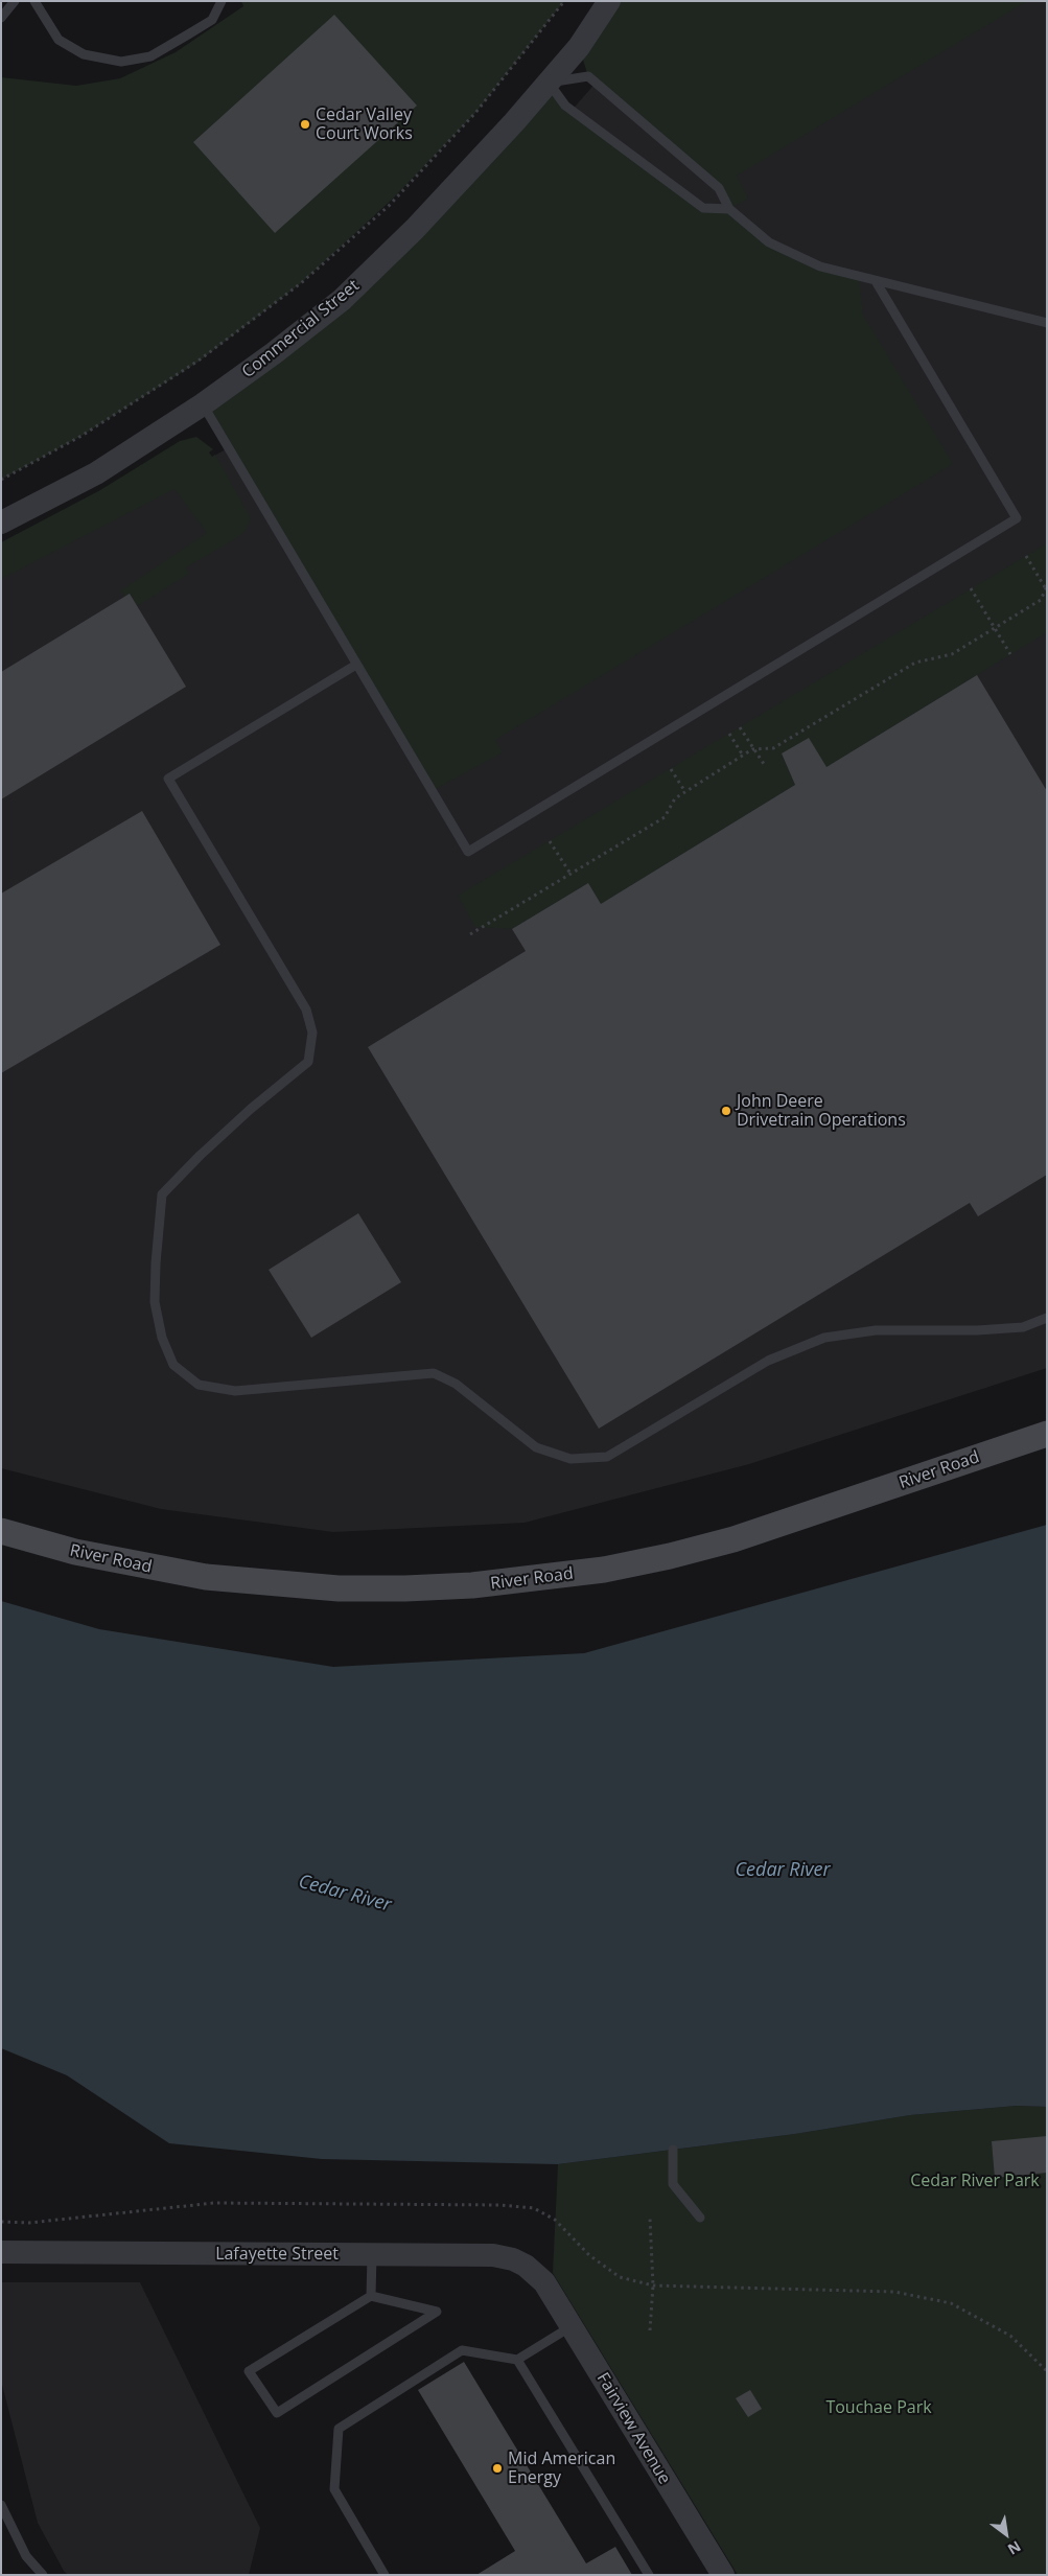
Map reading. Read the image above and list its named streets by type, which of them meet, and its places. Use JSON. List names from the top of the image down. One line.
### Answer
{"streets":{"main road":["River Road"],"street":["Commercial Street","Lafayette Street","Fairview Avenue"]},"crossings":[["Lafayette Street","Fairview Avenue"]],"water":["Cedar River"],"parks":["Cedar River Park","Touchae Park"],"places":["Cedar Valley Court Works","John Deere Drivetrain Operations","Mid American Energy"],"north":"bottom right"}
